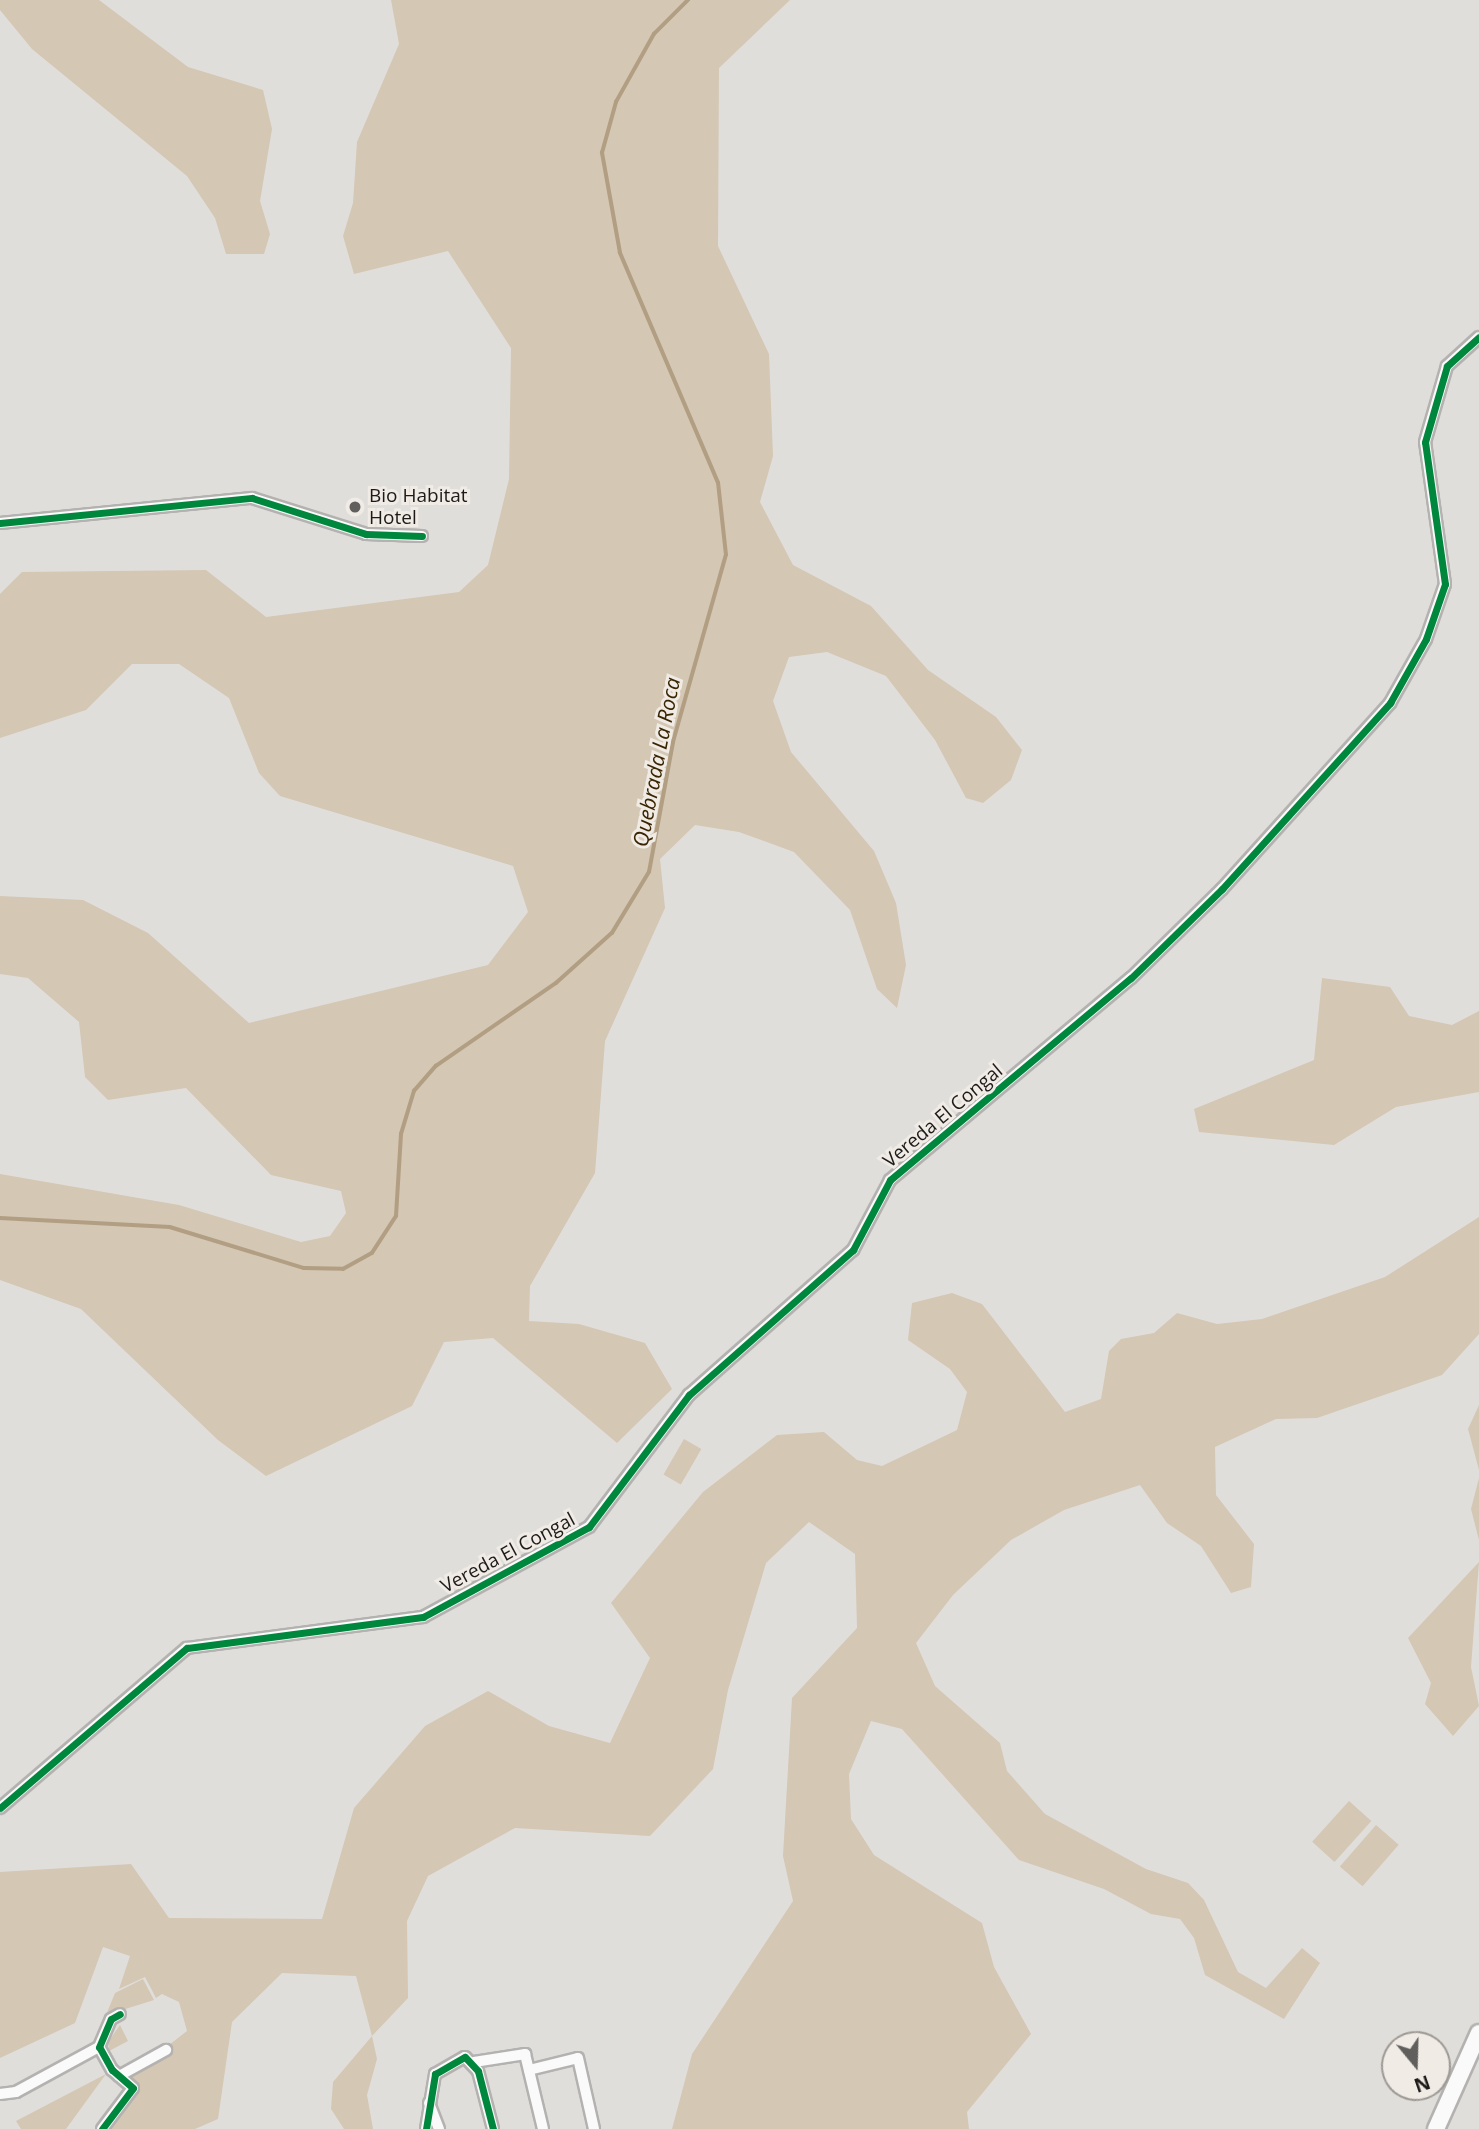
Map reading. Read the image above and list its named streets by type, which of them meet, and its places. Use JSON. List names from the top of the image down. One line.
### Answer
{"streets":{"street":["Vereda El Congal"]},"water":["Quebrada La Roca"],"places":["Bio Habitat Hotel"],"north":"bottom"}
